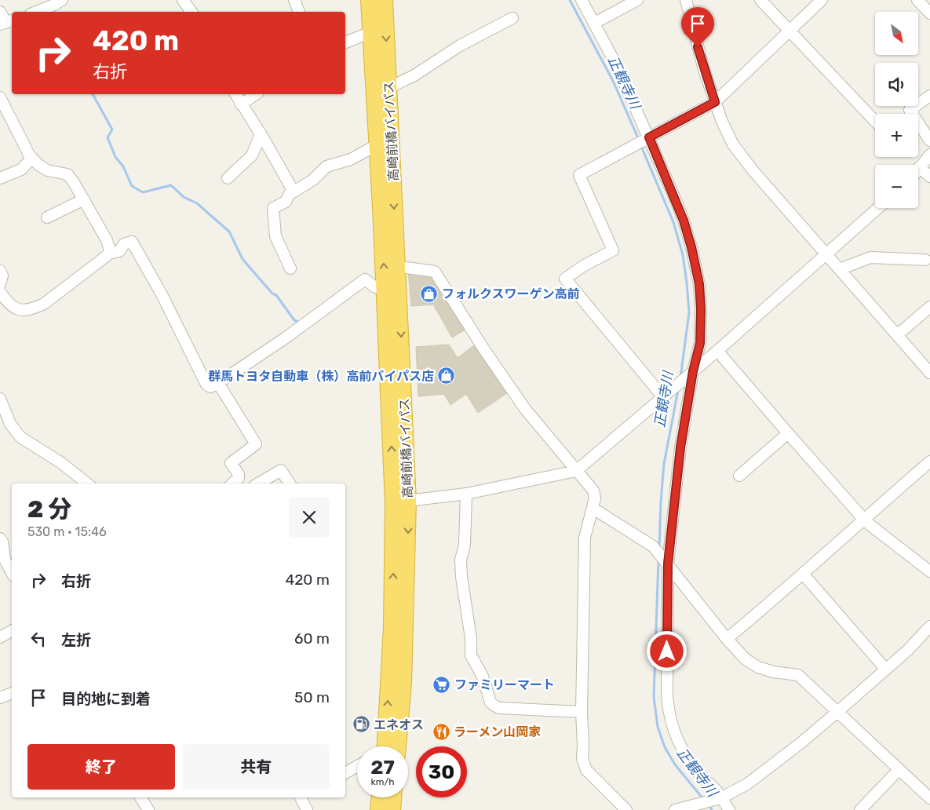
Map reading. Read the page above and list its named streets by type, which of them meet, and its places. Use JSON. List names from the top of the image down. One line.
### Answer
{"streets":{"highway":["高崎前橋バイパス"]},"water":["正観寺川"],"places":{"shop":["フォルクスワーゲン高前","群馬トヨタ自動車（株）高前バイパス店"],"supermarket":["ファミリーマート"],"fuel station":["エネオス"],"restaurant":["ラーメン山岡家"]},"north":"bottom right","page":{"map_buttons":["+","−"],"turn":["420 m","右折"],"heading":["2 分","530 m · 15:46"],"list":[{"name":"右折","value":"420 m"},{"name":"左折","value":"60 m"},{"name":"目的地に到着","value":"50 m"}],"buttons":["終了","共有"],"speed":"27 km/h","limit":"30"}}
